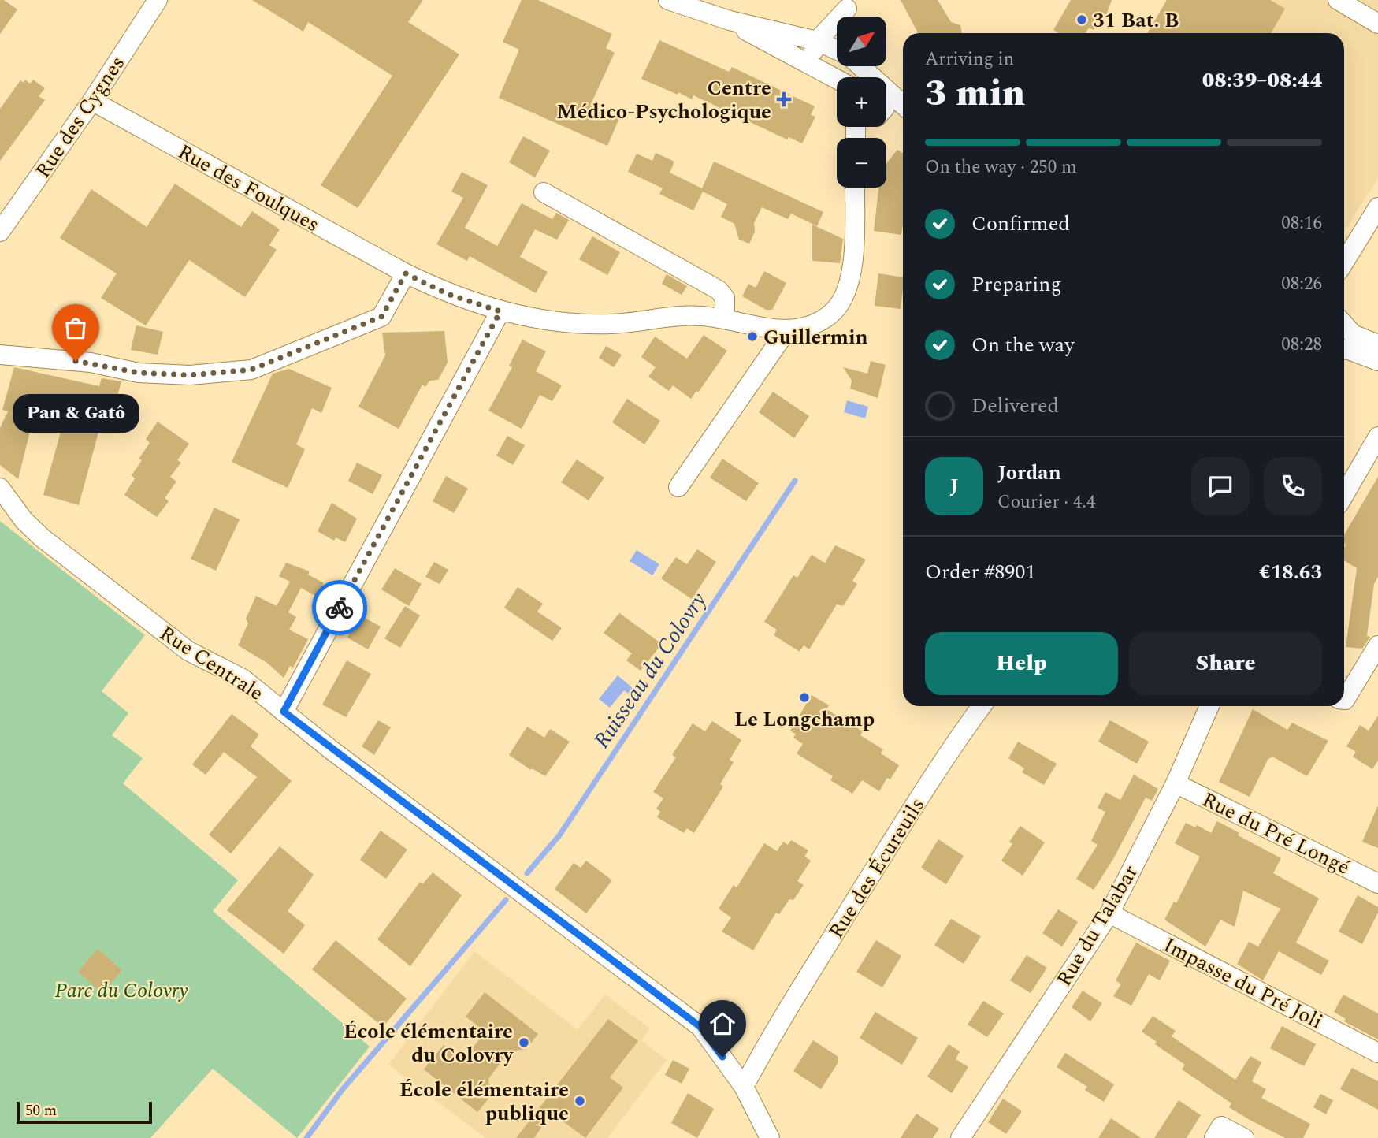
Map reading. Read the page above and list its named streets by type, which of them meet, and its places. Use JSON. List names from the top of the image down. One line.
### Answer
{"streets":{"street":["Rue des Cygnes","Rue des Foulques","Rue Centrale","Rue du Pré Longé","Rue des Écureuils","Rue du Talabar","Impasse du Pré Joli"]},"crossings":[["Rue des Cygnes","Rue des Foulques"],["Rue Centrale","Rue des Écureuils"],["Rue du Pré Longé","Rue du Talabar"],["Rue du Talabar","Impasse du Pré Joli"]],"water":["Ruisseau du Colovry"],"parks":["Parc du Colovry"],"places":{"other":["31 Bat. B","Guillermin","Pan & Gatô","Le Longchamp","École élémentaire du Colovry","École élémentaire publique"],"health":["Centre Médico-Psychologique"]},"scale_bar":"50 m","north":"top right","page":{"map_buttons":["+","−"],"heading":["3 min","Arriving in","08:39–08:44"],"panel":["Jordan","Courier · 4.4","Order #8901","€18.63"],"bar":"On the way · 250 m","list":[["Confirmed","08:16"],["Preparing","08:26"],["On the way","08:28"],"Delivered"],"bubble":"Pan & Gatô","round":"J","buttons":["Help","Share"],"scale":"50 m"}}
